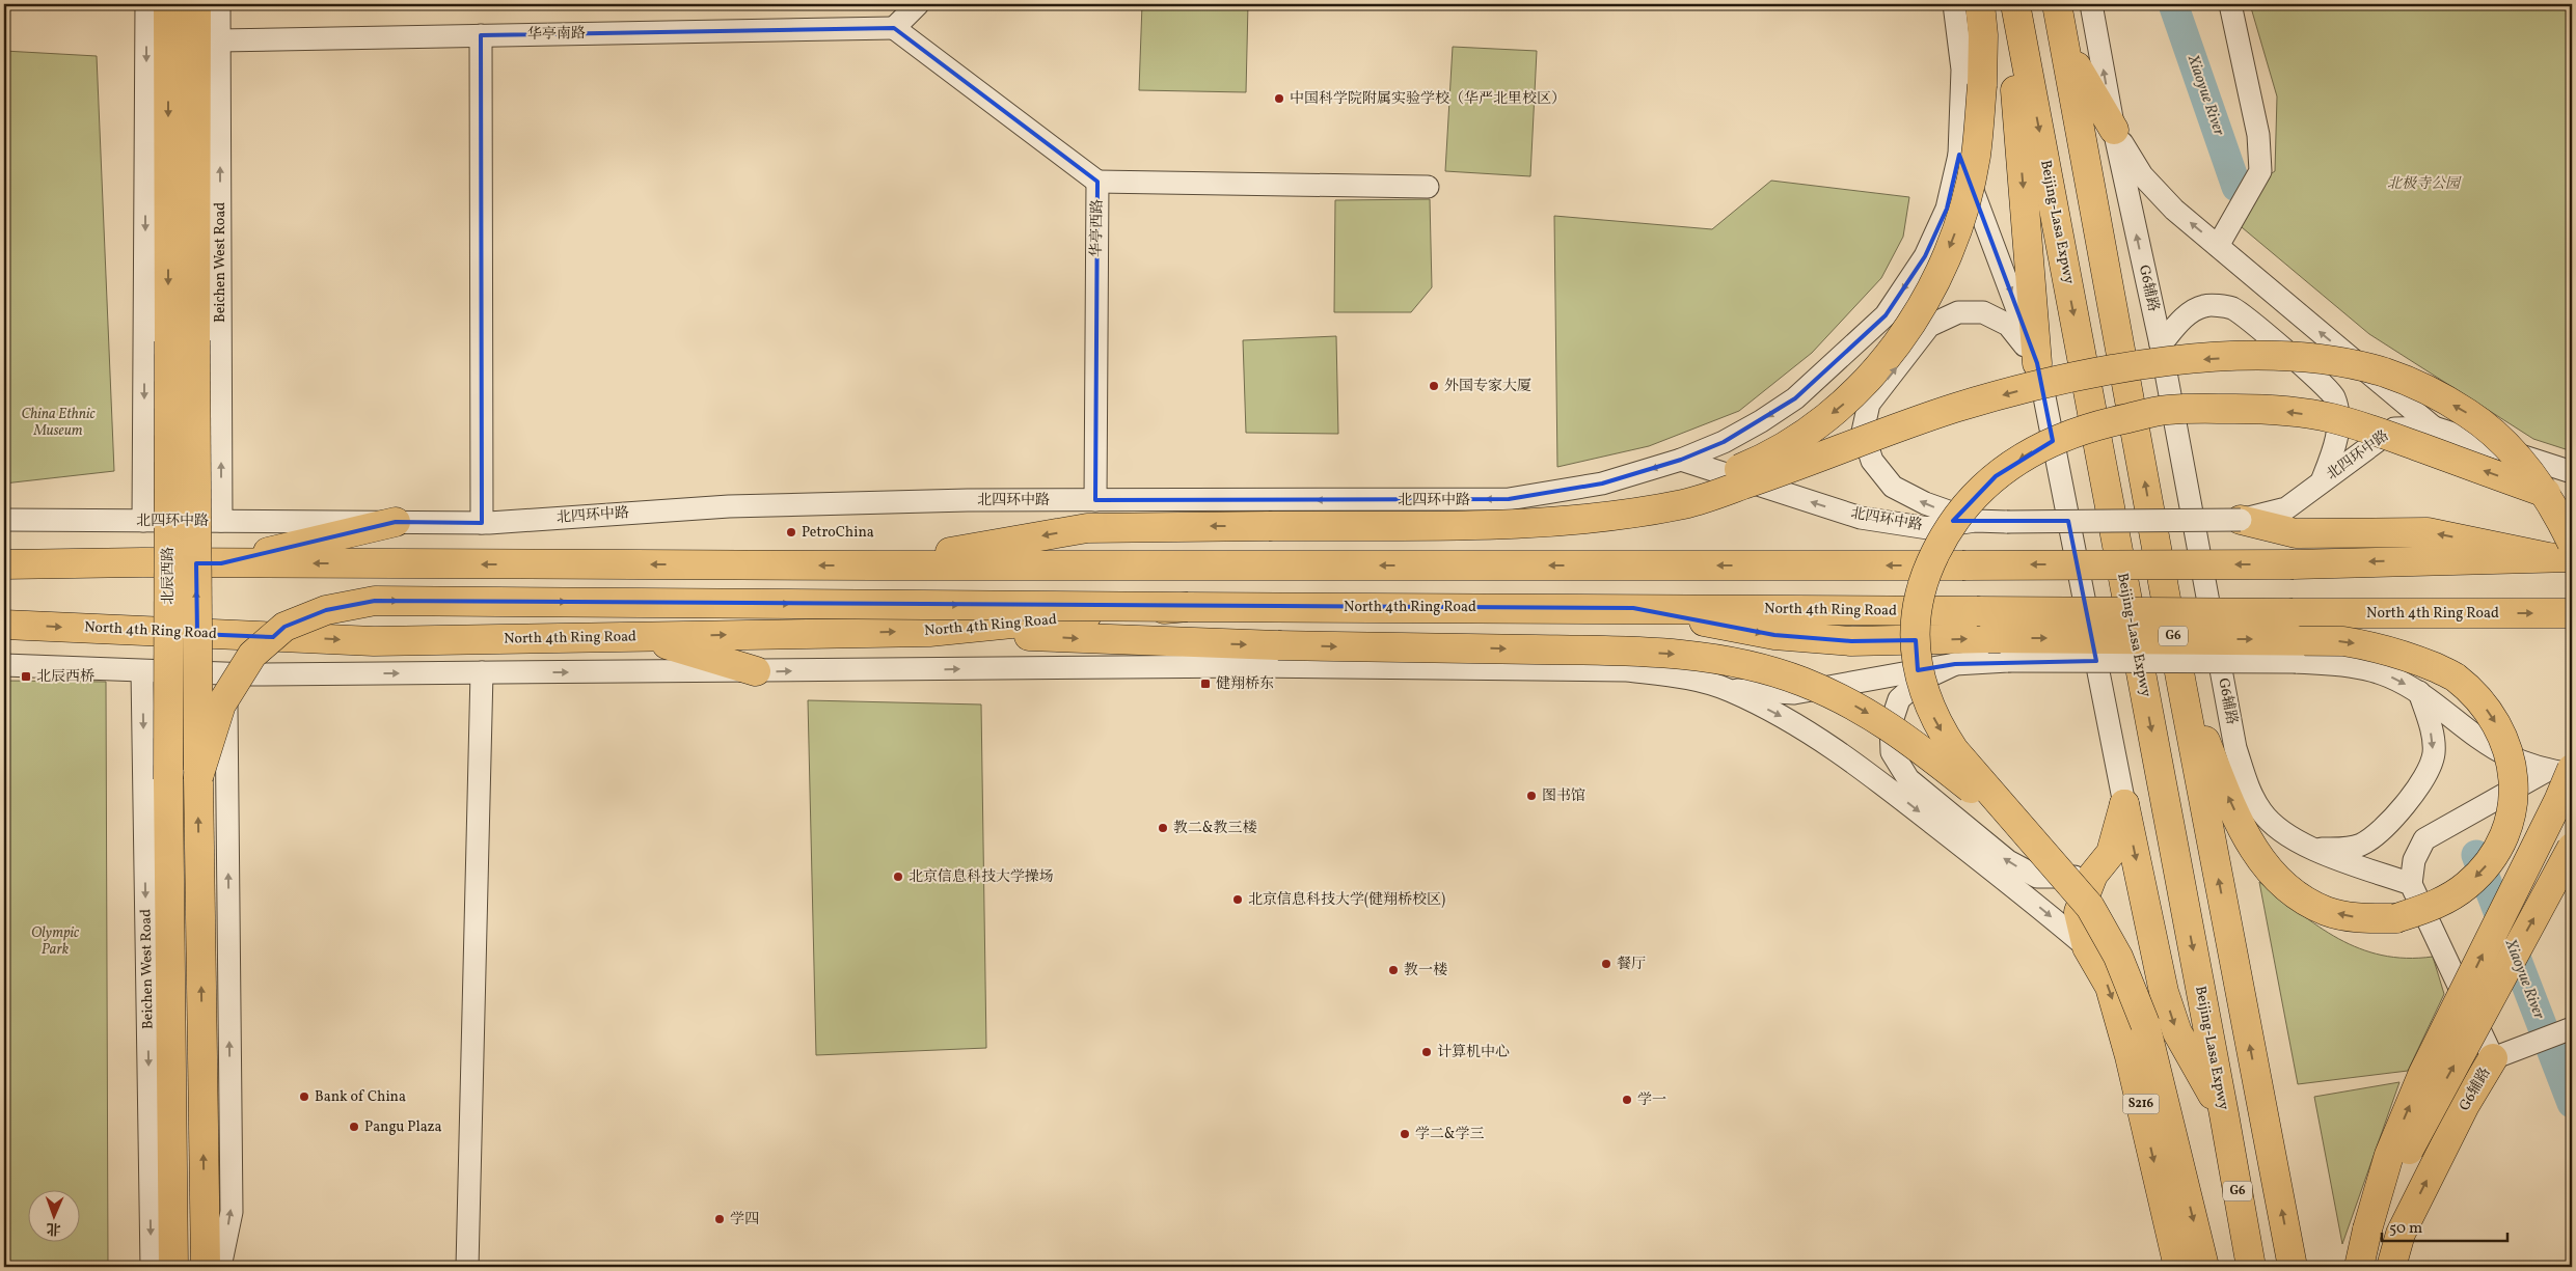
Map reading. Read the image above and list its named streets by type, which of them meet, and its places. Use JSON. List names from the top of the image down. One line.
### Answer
{"streets":{"main road":["Beijing-Lasa Expwy","Beichen West Road","G6辅路","北辰西路","North 4th Ring Road","G6","S216"],"street":["华亭南路","华亭西路","北四环中路"]},"crossings":[["华亭南路","华亭西路"],["华亭南路","Beichen West Road"],["华亭西路","北四环中路"],["Beichen West Road","北四环中路"],["Beichen West Road","北辰西路"]],"water":["Xiaoyue River"],"parks":["北极寺公园","China Ethnic Museum","Olympic Park"],"places":{"other":["中国科学院附属实验学校（华严北里校区）","外国专家大厦","PetroChina","图书馆","教二&教三楼","北京信息科技大学操场","北京信息科技大学(健翔桥校区)","餐厅","教一楼","计算机中心","Bank of China","学一","Pangu Plaza","学二&学三","学四"],"transit":["北辰西桥","健翔桥东"]},"scale_bar":"50 m","north":"bottom"}
